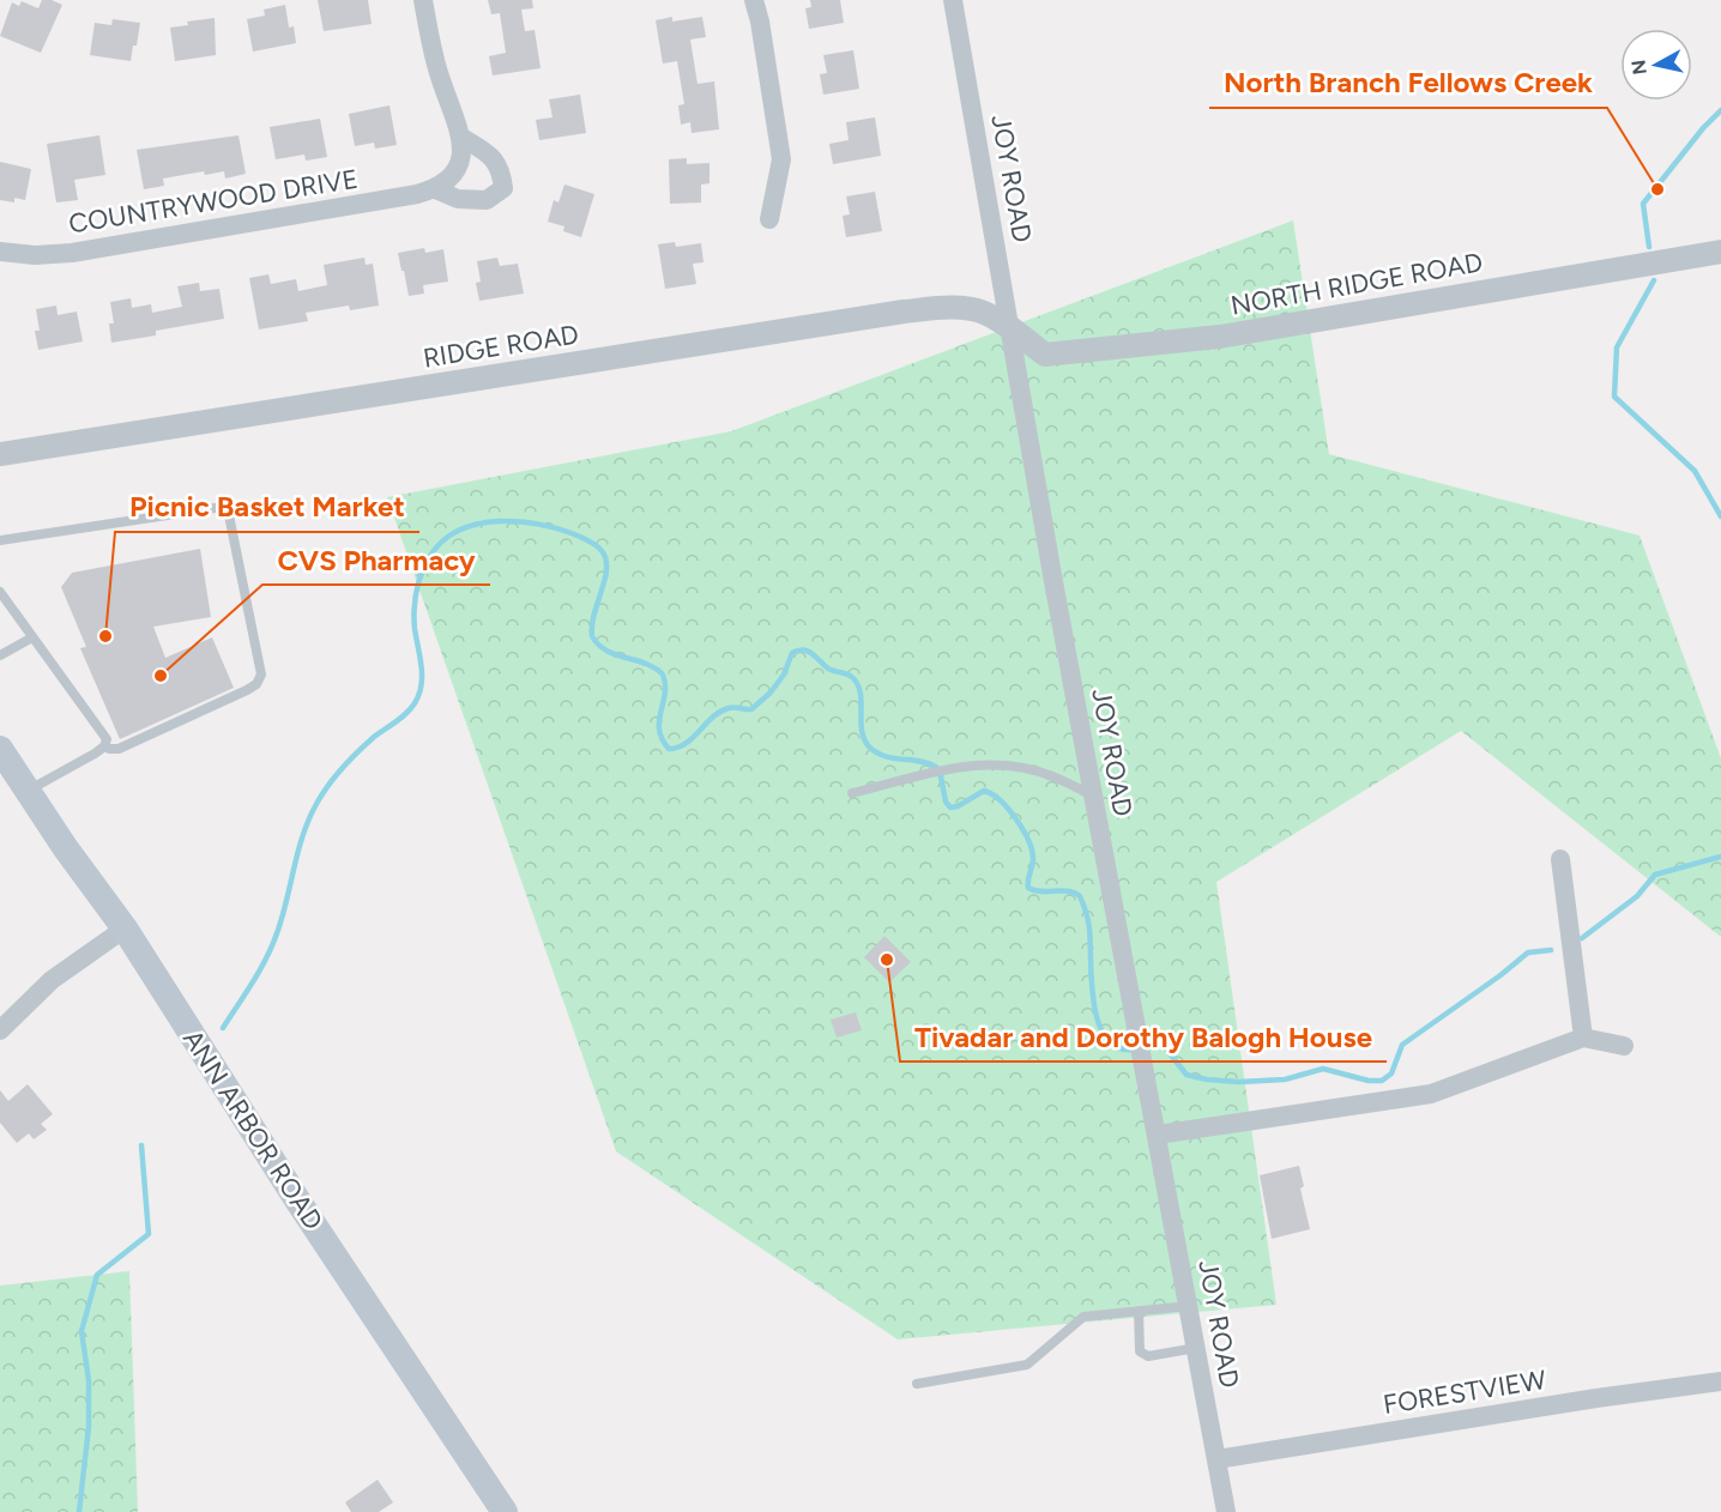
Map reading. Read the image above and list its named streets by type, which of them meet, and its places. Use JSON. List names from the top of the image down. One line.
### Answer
{"streets":{"main road":["ANN ARBOR ROAD"],"street":["JOY ROAD","COUNTRYWOOD DRIVE","NORTH RIDGE ROAD","RIDGE ROAD","FORESTVIEW"]},"crossings":[["JOY ROAD","NORTH RIDGE ROAD"],["JOY ROAD","RIDGE ROAD"],["JOY ROAD","FORESTVIEW"],["NORTH RIDGE ROAD","RIDGE ROAD"]],"places":["North Branch Fellows Creek","Picnic Basket Market","CVS Pharmacy","Tivadar and Dorothy Balogh House"],"north":"left"}
